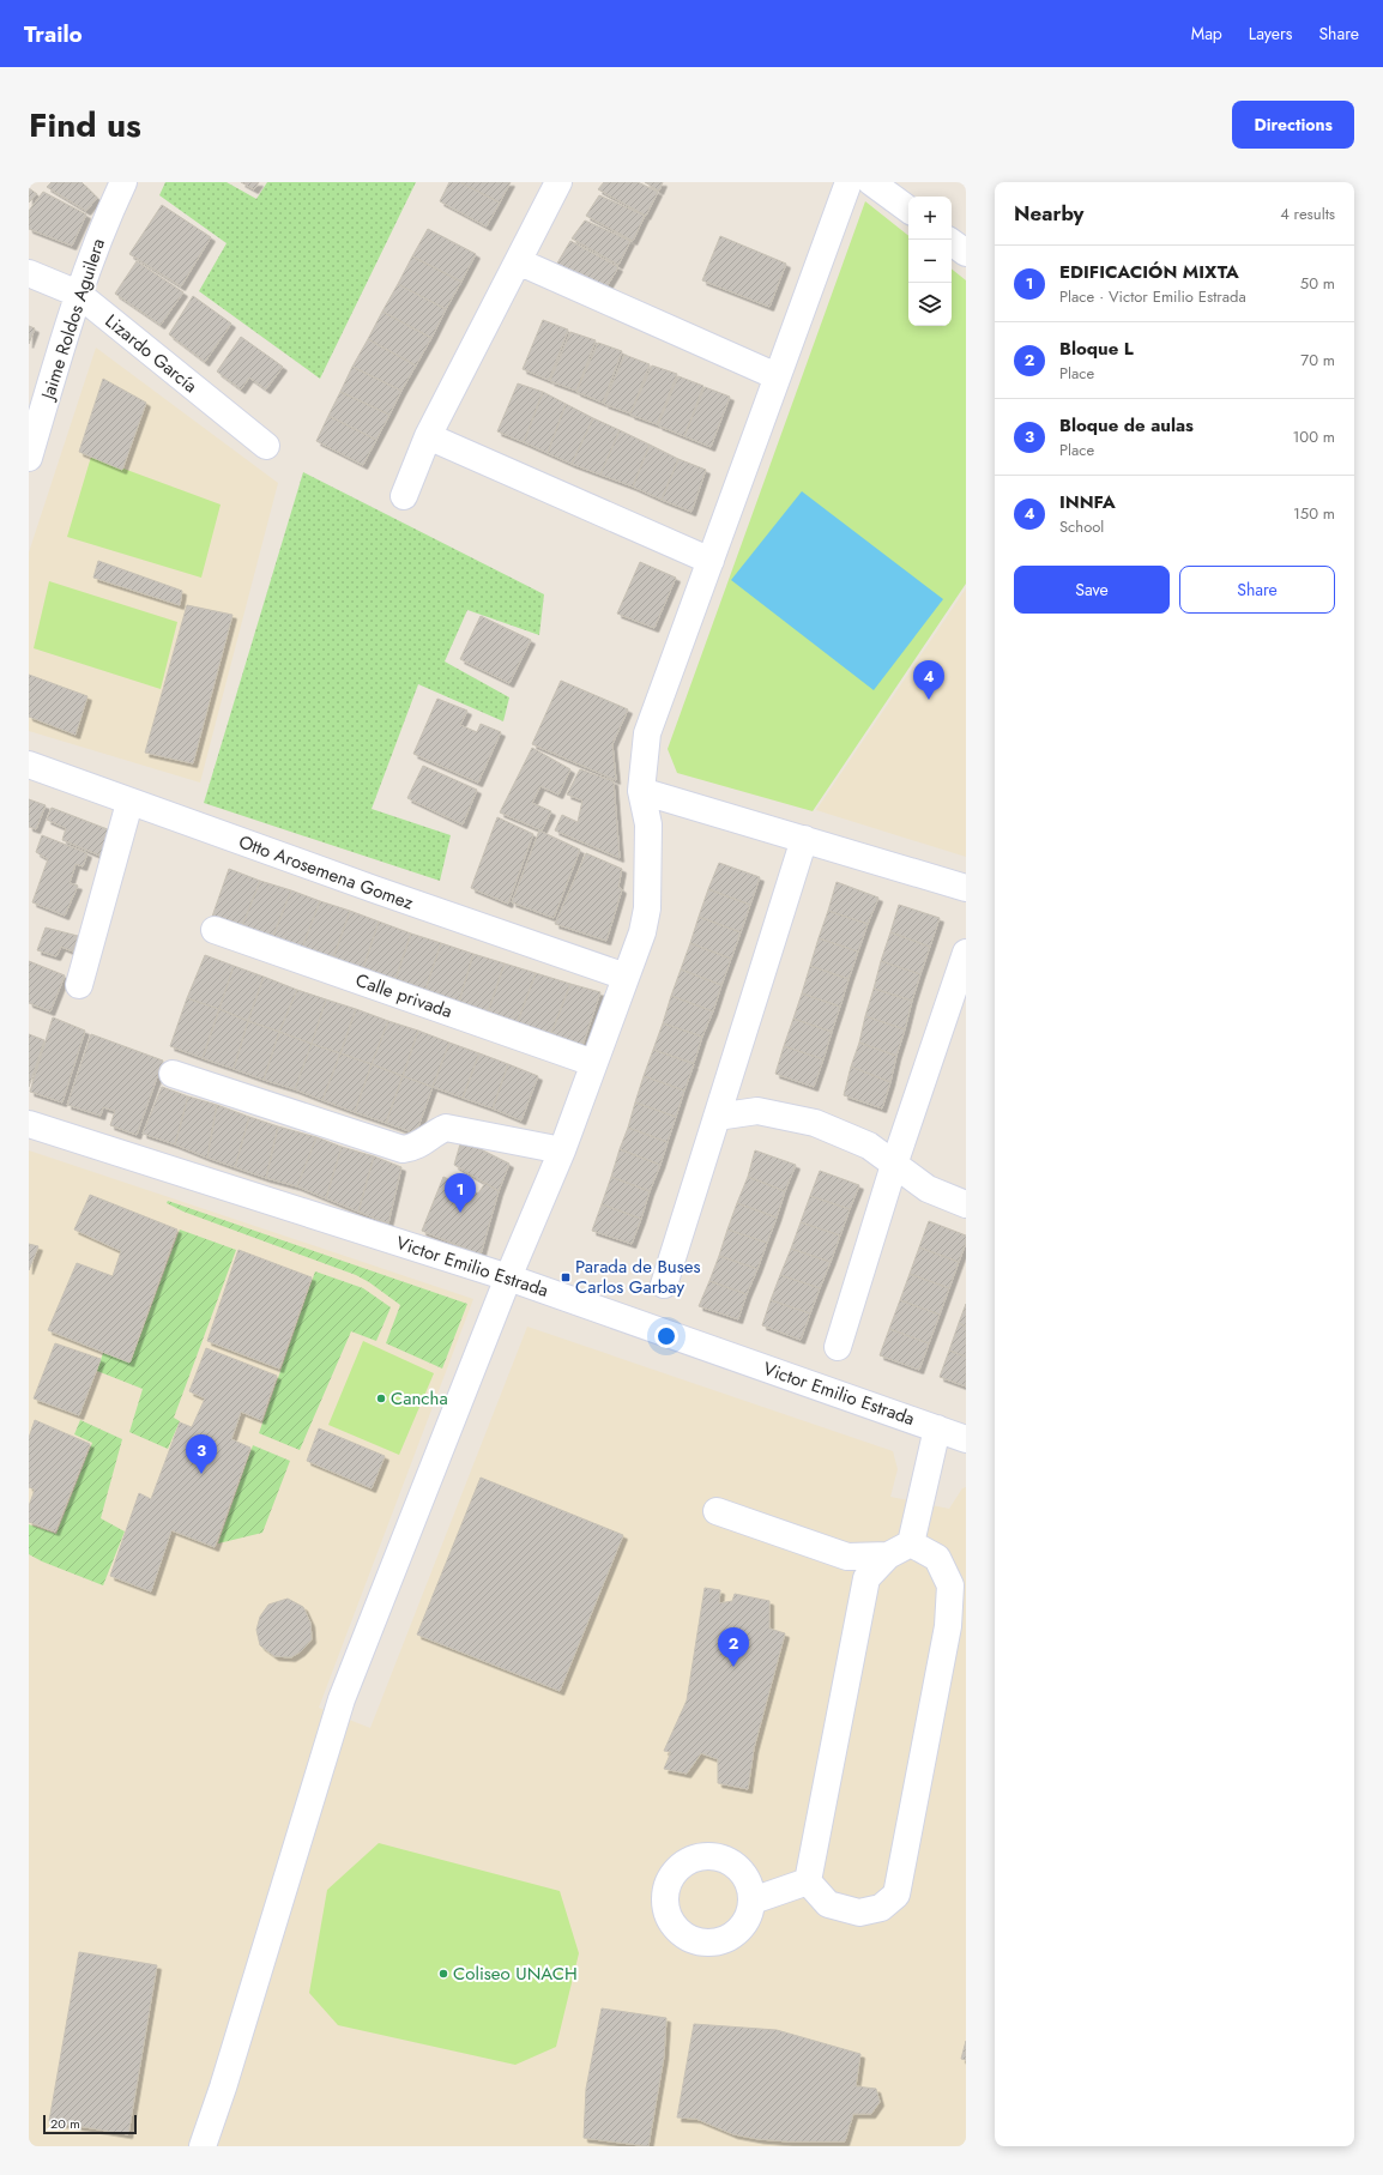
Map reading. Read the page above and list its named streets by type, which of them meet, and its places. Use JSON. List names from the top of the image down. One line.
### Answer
{"streets":{"street":["Jaime Roldos Aguilera","Lizardo García","Otto Arosemena Gomez","Calle privada","Victor Emilio Estrada"]},"crossings":[["Jaime Roldos Aguilera","Lizardo García"]],"places":{"transit":["Parada de Buses Carlos Garbay"],"other":["Cancha","Coliseo UNACH"]},"scale_bar":"20 m","page":{"header":"Trailo","nav":["Map","Layers","Share"],"title":"Find us","buttons":["Directions",["Save","Share"]],"heading":["Nearby","4 results"],"map_buttons":["+","−"],"list":[{"mark":"1","name":"EDIFICACIÓN MIXTA","note":"Place · Victor Emilio Estrada","value":"50 m"},{"mark":"2","name":"Bloque L","note":"Place","value":"70 m"},{"mark":"3","name":"Bloque de aulas","note":"Place","value":"100 m"},{"mark":"4","name":"INNFA","note":"School","value":"150 m"}],"pins":["4","1","3","2"],"scale":"20 m"}}
